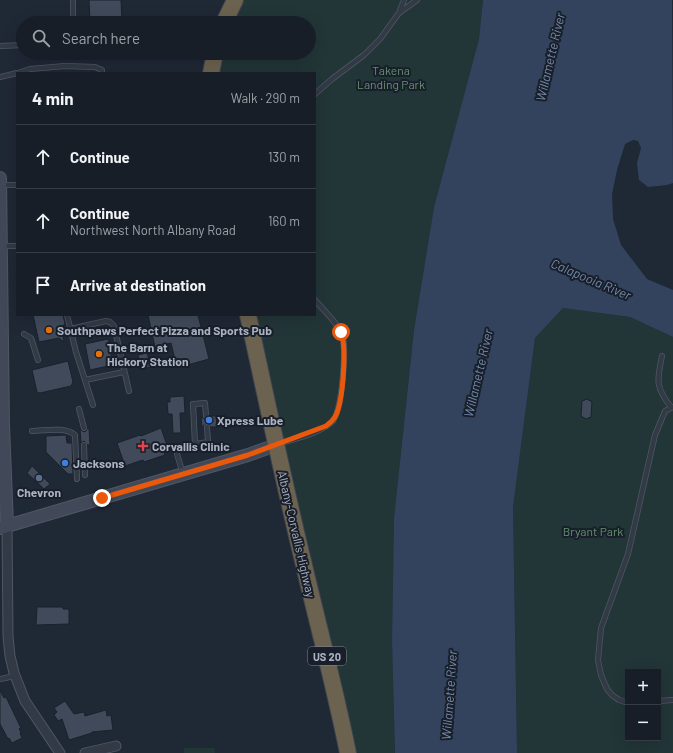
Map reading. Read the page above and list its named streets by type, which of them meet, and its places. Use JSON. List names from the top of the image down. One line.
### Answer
{"streets":{"highway":["Albany-Corvallis Highway","US 20"]},"water":["Willamette River","Calapooia River"],"parks":["Takena Landing Park","Bryant Park"],"places":{"other":["Southpaws Perfect Pizza and Sports Pub","The Barn at Hickory Station","Xpress Lube","Jacksons","Chevron"],"health":["Corvallis Clinic"]},"page":{"search":"Search here","heading":["4 min","Walk · 290 m"],"list":[["Continue","130 m"],["Continue","Northwest North Albany Road","160 m"],"Arrive at destination"],"map_buttons":["+","−"]}}
